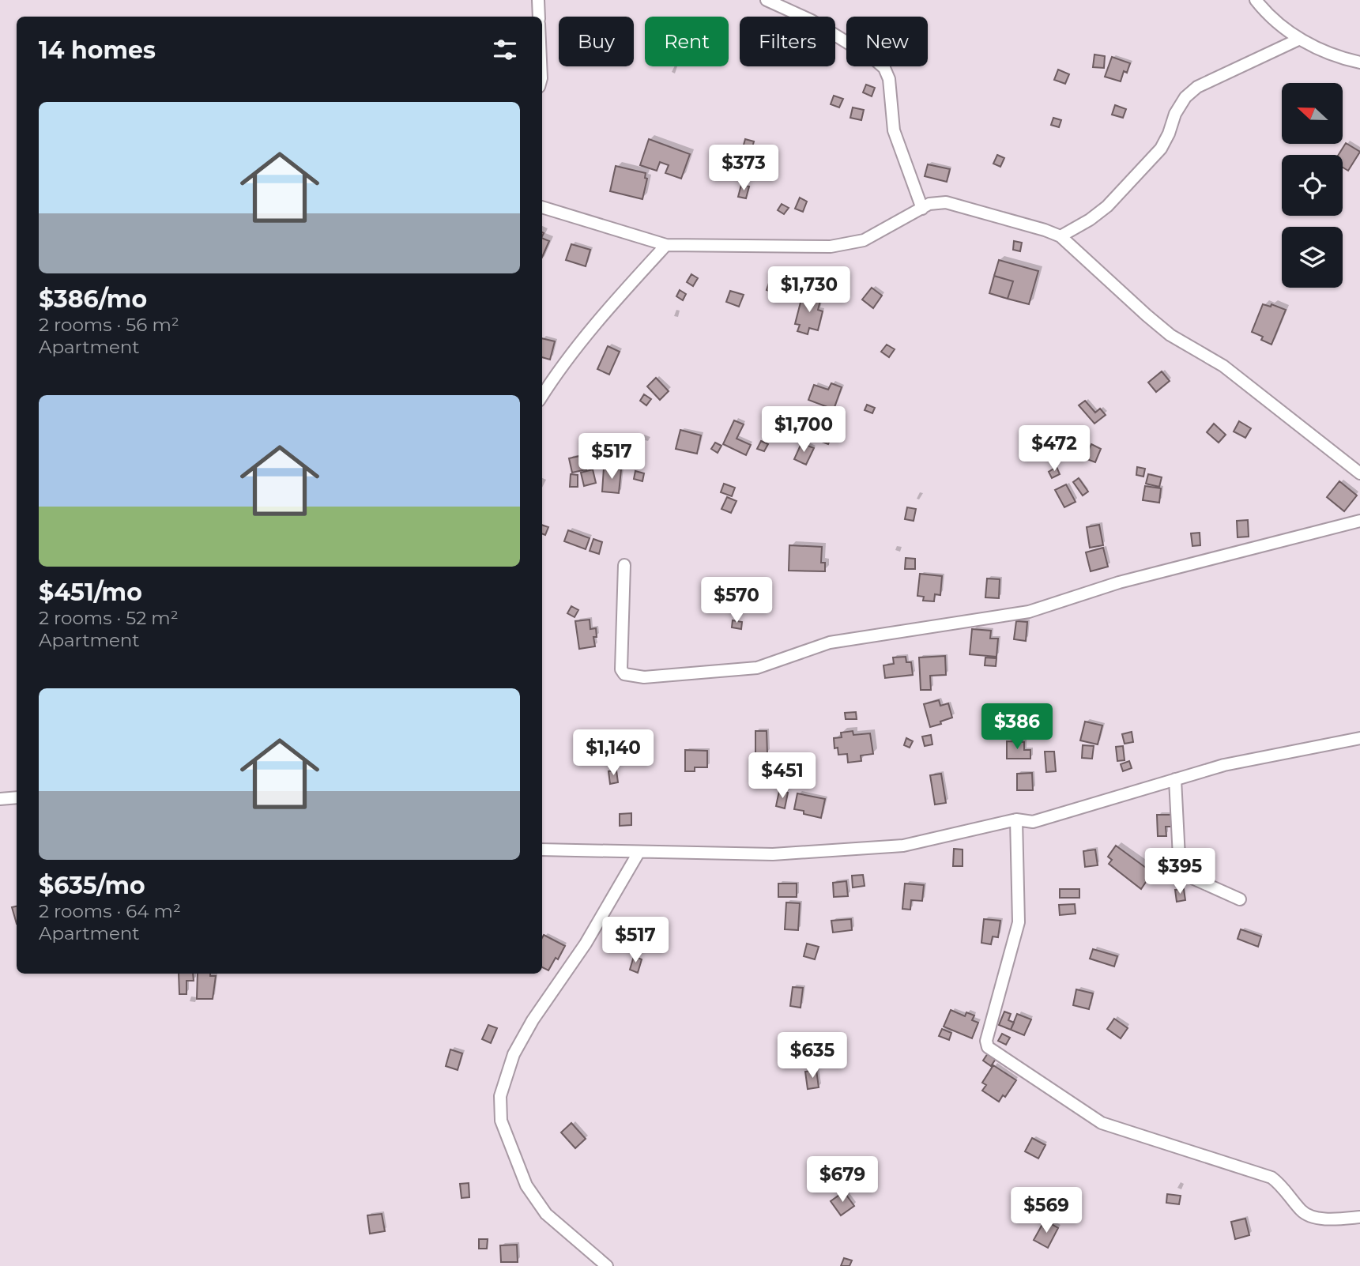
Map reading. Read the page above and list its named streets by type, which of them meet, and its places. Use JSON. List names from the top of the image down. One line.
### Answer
{"north":"left","page":{"chip":["Buy","Rent","Filters","New"],"heading":"14 homes","list":[{"name":"$386/mo","note":"2 rooms · 56 m² · Apartment"},{"name":"$451/mo","note":"2 rooms · 52 m² · Apartment"},{"name":"$635/mo","note":"2 rooms · 64 m² · Apartment"}],"price":["$373","$1,730","$1,700","$472","$517","$570","$386","$1,140","$451","$395","$517","$635","$679","$569"]}}
